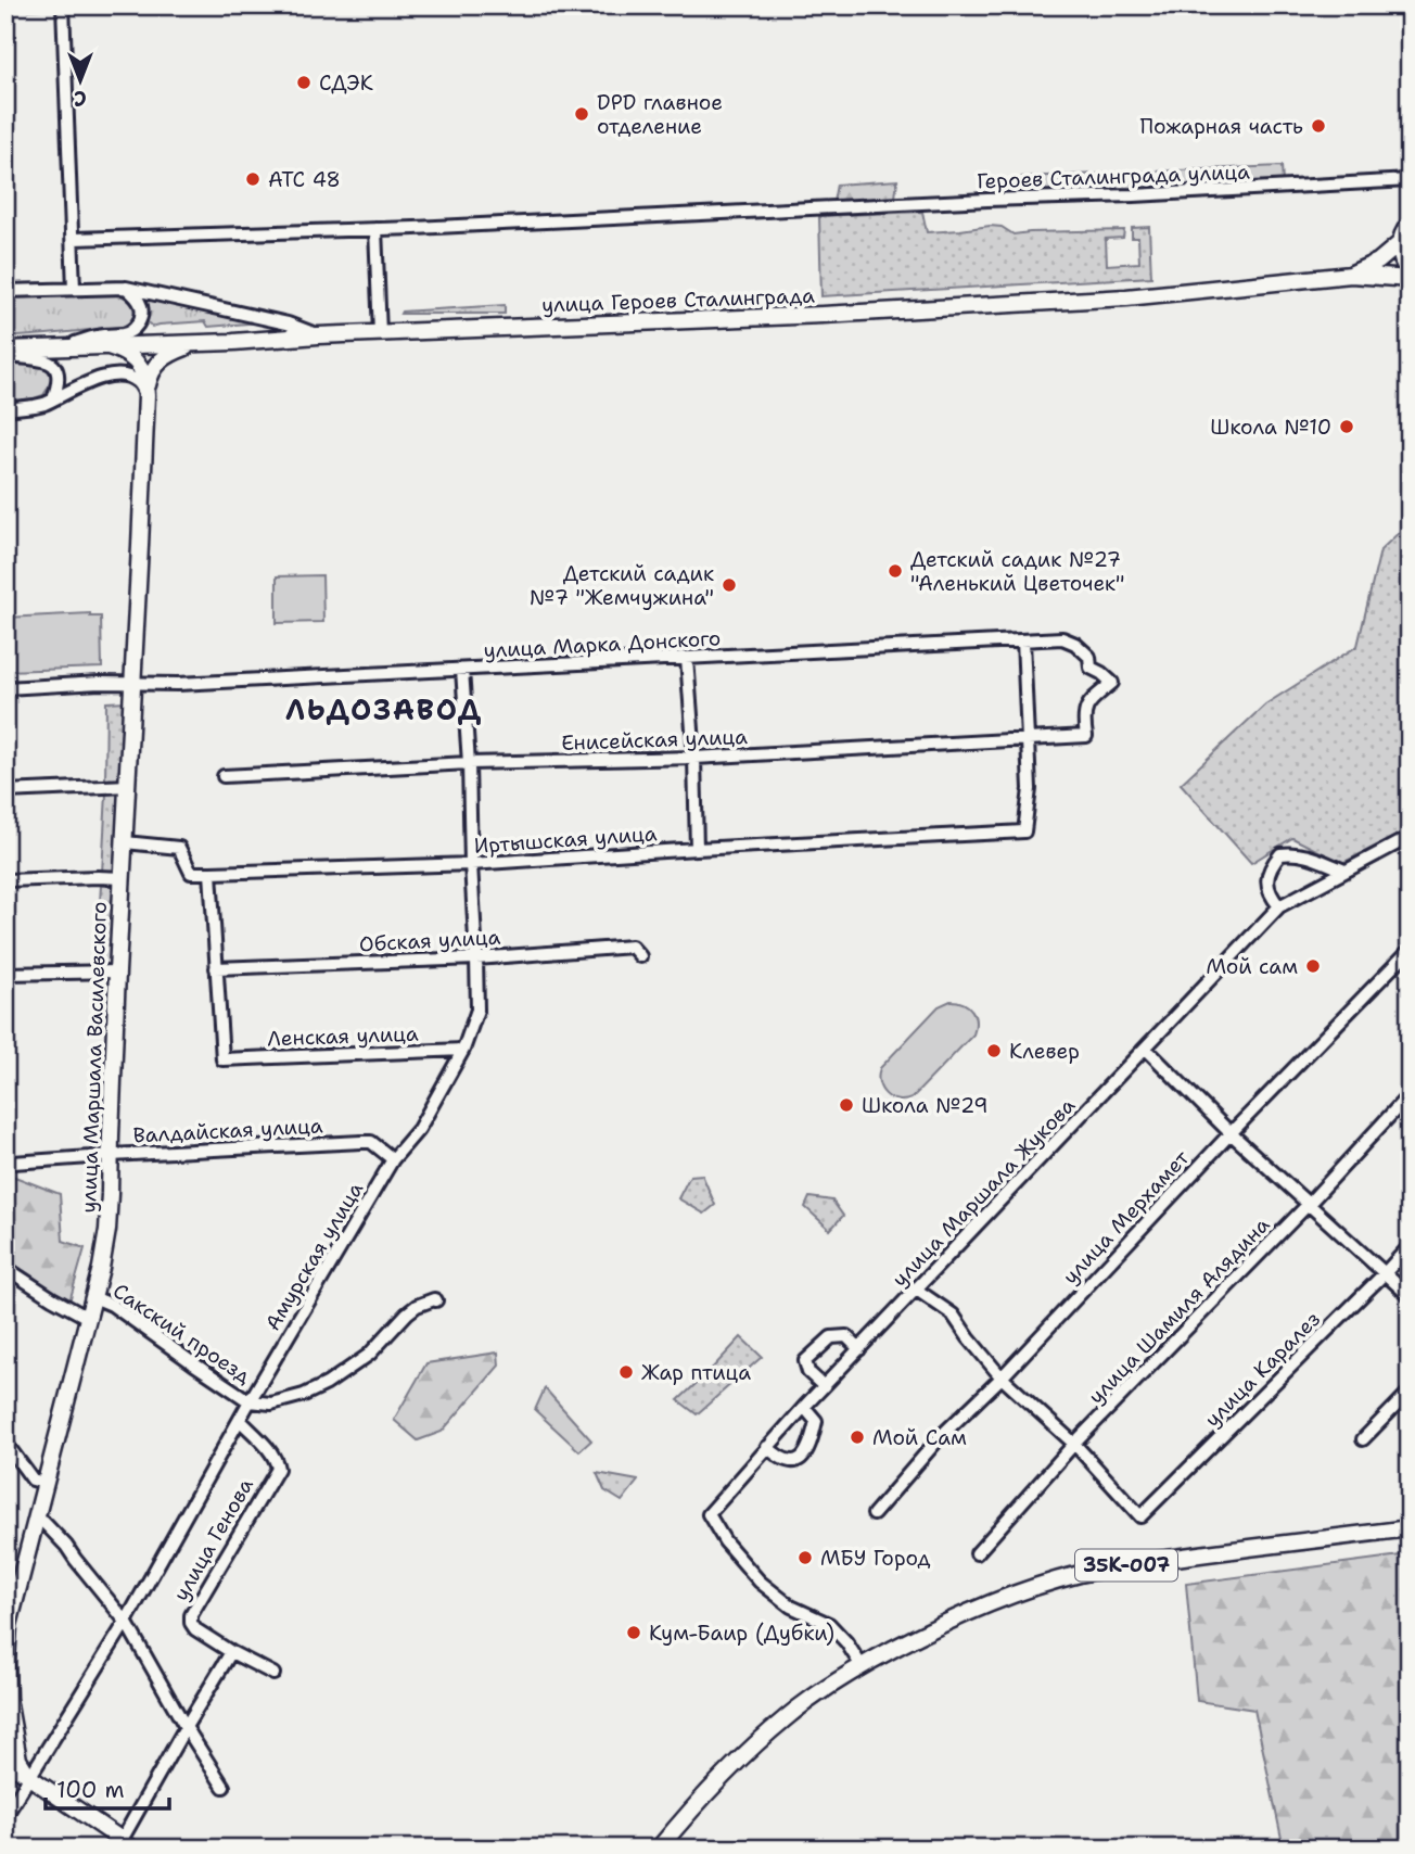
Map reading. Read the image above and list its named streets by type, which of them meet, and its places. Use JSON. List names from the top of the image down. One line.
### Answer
{"streets":{"main road":["улица Героев Сталинграда","улица Маршала Василевского","35К-007"],"street":["Героев Сталинграда улица","улица Марка Донского","Енисейская улица","Иртышская улица","Обская улица","Ленская улица","Валдайская улица","улица Маршала Жукова","улица Мерхамет","Амурская улица","улица Шамиля Алядина","Сакский проезд","улица Каралез","улица Генова"]},"crossings":[["улица Героев Сталинграда","улица Маршала Василевского"],["улица Марка Донского","Енисейская улица"],["улица Марка Донского","улица Маршала Василевского"],["улица Марка Донского","Амурская улица"],["Енисейская улица","Иртышская улица"],["Енисейская улица","Амурская улица"],["Иртышская улица","Амурская улица"],["Обская улица","Ленская улица"],["Обская улица","Амурская улица"],["Ленская улица","Амурская улица"],["улица Маршала Василевского","Валдайская улица"],["улица Маршала Василевского","Амурская улица"],["улица Маршала Василевского","Сакский проезд"],["Валдайская улица","Амурская улица"],["улица Маршала Жукова","35К-007"],["Амурская улица","Сакский проезд"],["Амурская улица","улица Генова"],["улица Шамиля Алядина","улица Каралез"]],"districts":["ЛЬДОЗАВОД"],"places":["СДЭК","DPD главное отделение","Пожарная часть","АТС 48","Школа №10","Детский садик №27 \"Аленький Цветочек\"","Детский садик №7 \"Жемчужина\"","Мой сам","Клевер","Школа №29","Жар птица","Мой Сам","МБУ Город","Кум-Баир (Дубки)"],"scale_bar":"100 m","north":"bottom"}
